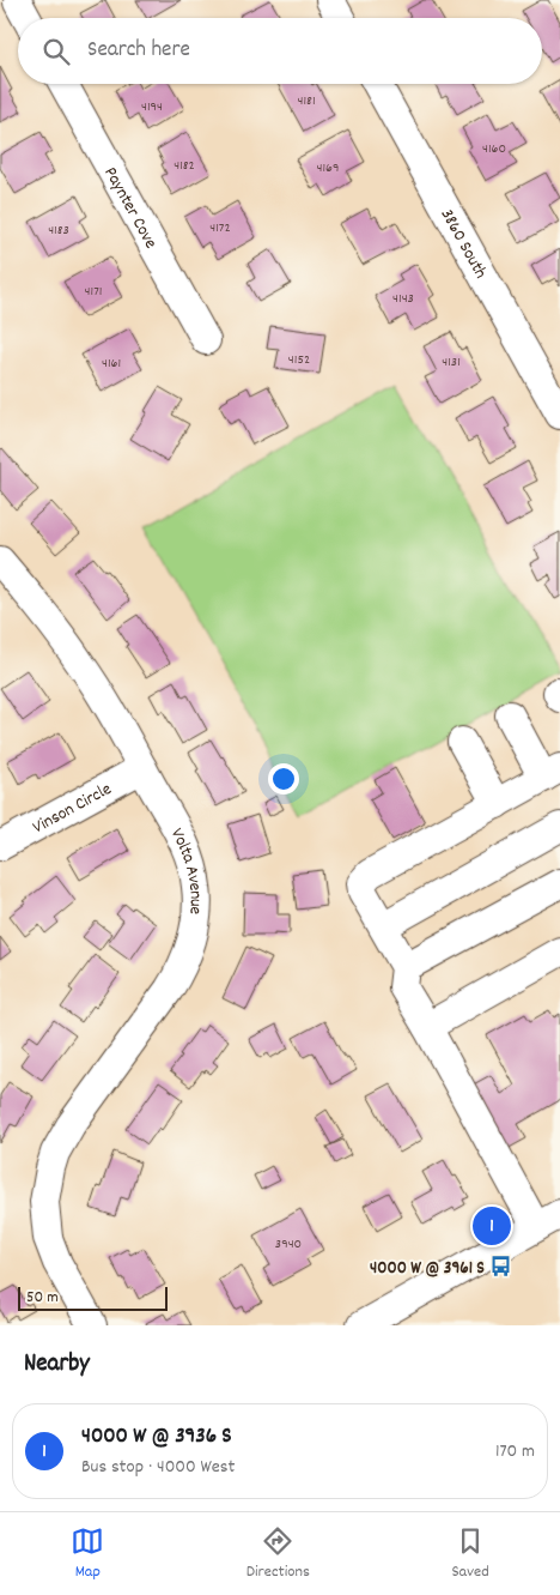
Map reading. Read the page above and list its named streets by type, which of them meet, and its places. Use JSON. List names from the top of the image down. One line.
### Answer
{"streets":{"street":["Paynter Cove","3860 South","Vinson Circle","Volta Avenue"]},"crossings":[["Vinson Circle","Volta Avenue"]],"places":{"bus stop":["4000 W @ 3961 S"]},"house_numbers":["4181","4194","4160","4182","4169","4172","4183","4171","4143","4152","4131","4161","3940"],"scale_bar":"50 m","page":{"search":"Search here","pins":"1","scale":"50 m","heading":"Nearby","list":[{"mark":"1","name":"4000 W @ 3936 S","note":"Bus stop · 4000 West","value":"170 m"}],"nav":["Map","Directions","Saved"]}}
